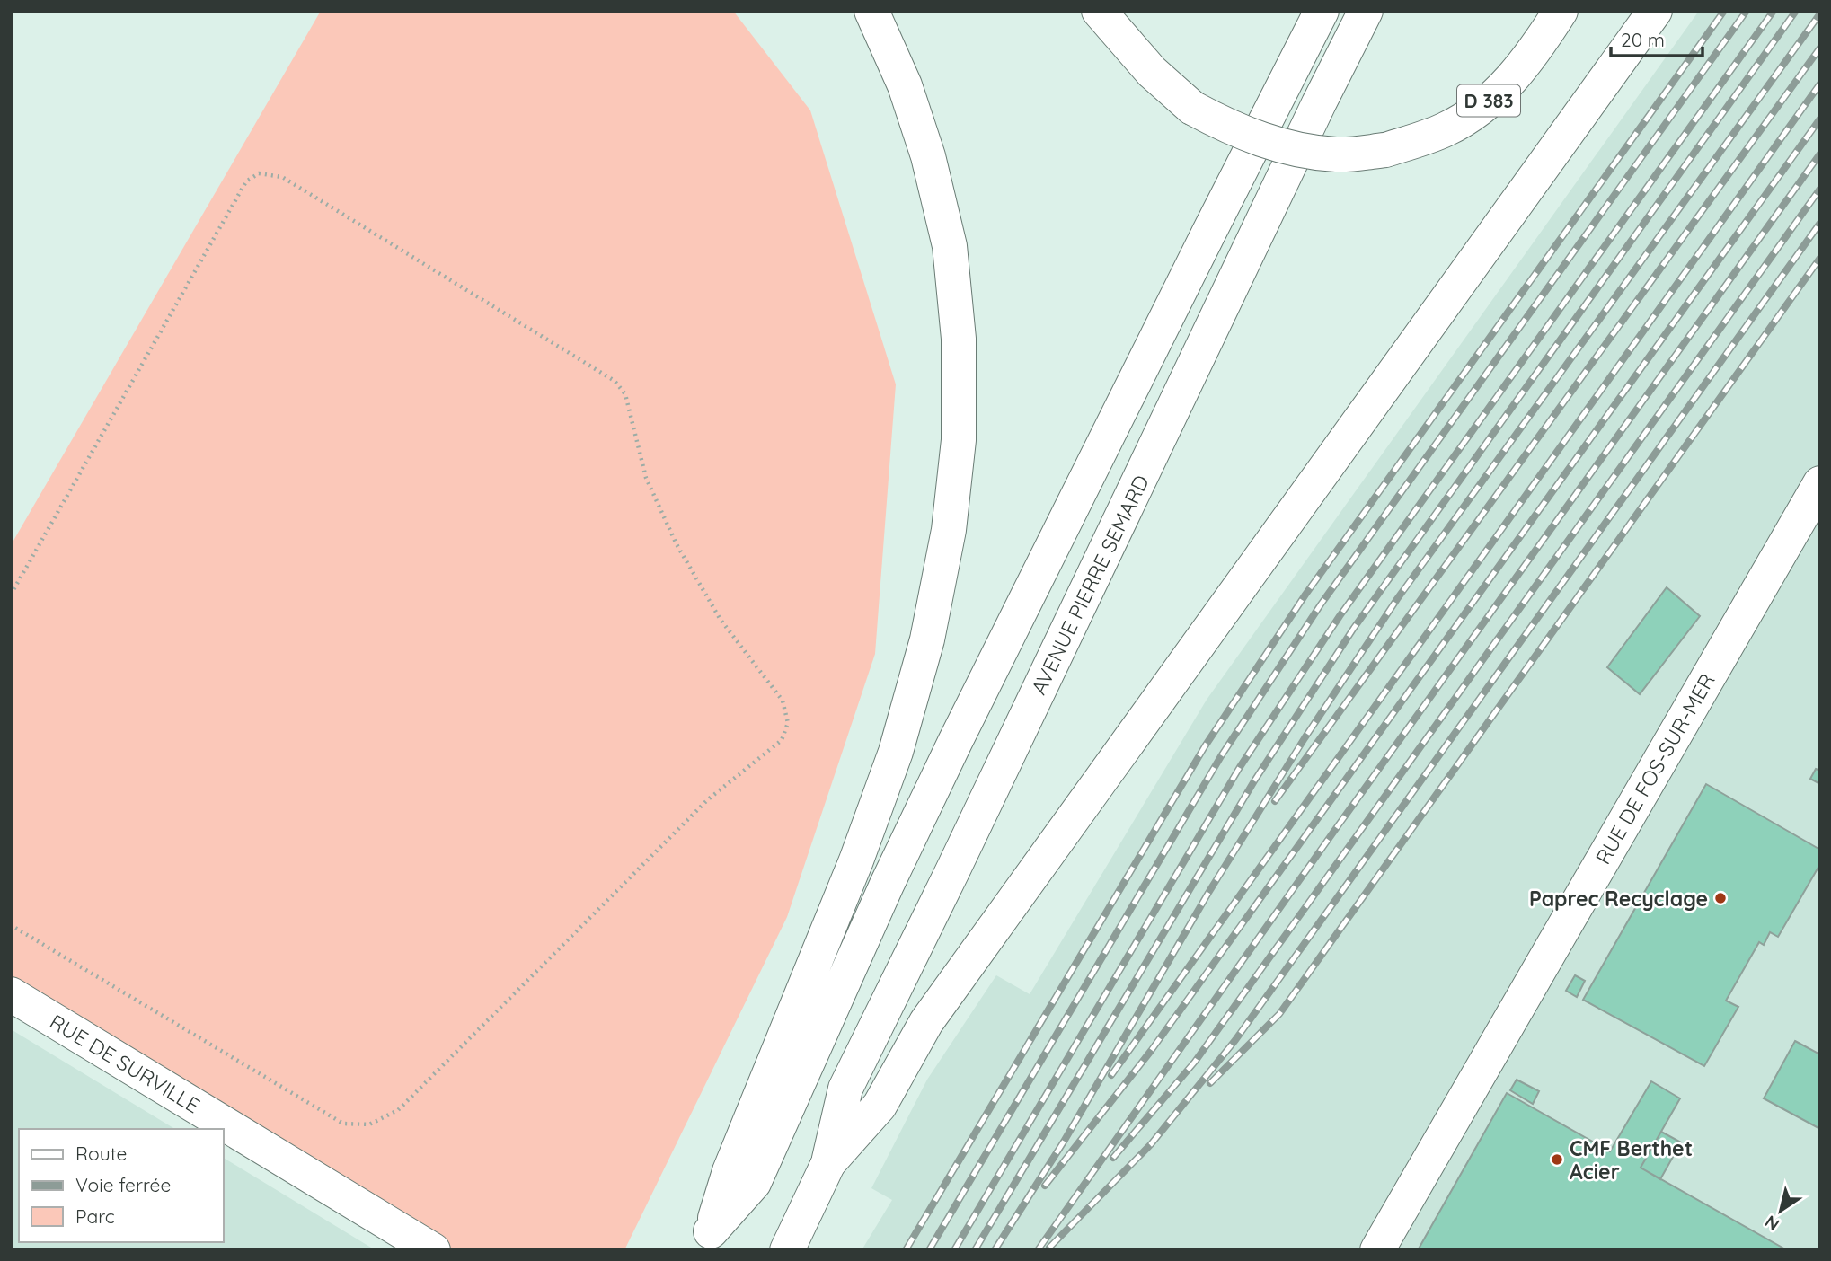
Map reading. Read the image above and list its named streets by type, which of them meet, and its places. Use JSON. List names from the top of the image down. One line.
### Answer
{"streets":{"main road":["D 383","AVENUE PIERRE SEMARD","RUE DE FOS-SUR-MER","RUE DE SURVILLE"]},"places":["Paprec Recyclage","CMF Berthet Acier"],"legend":["Route","Voie ferrée","Parc"],"scale_bar":"20 m","north":"bottom left"}
